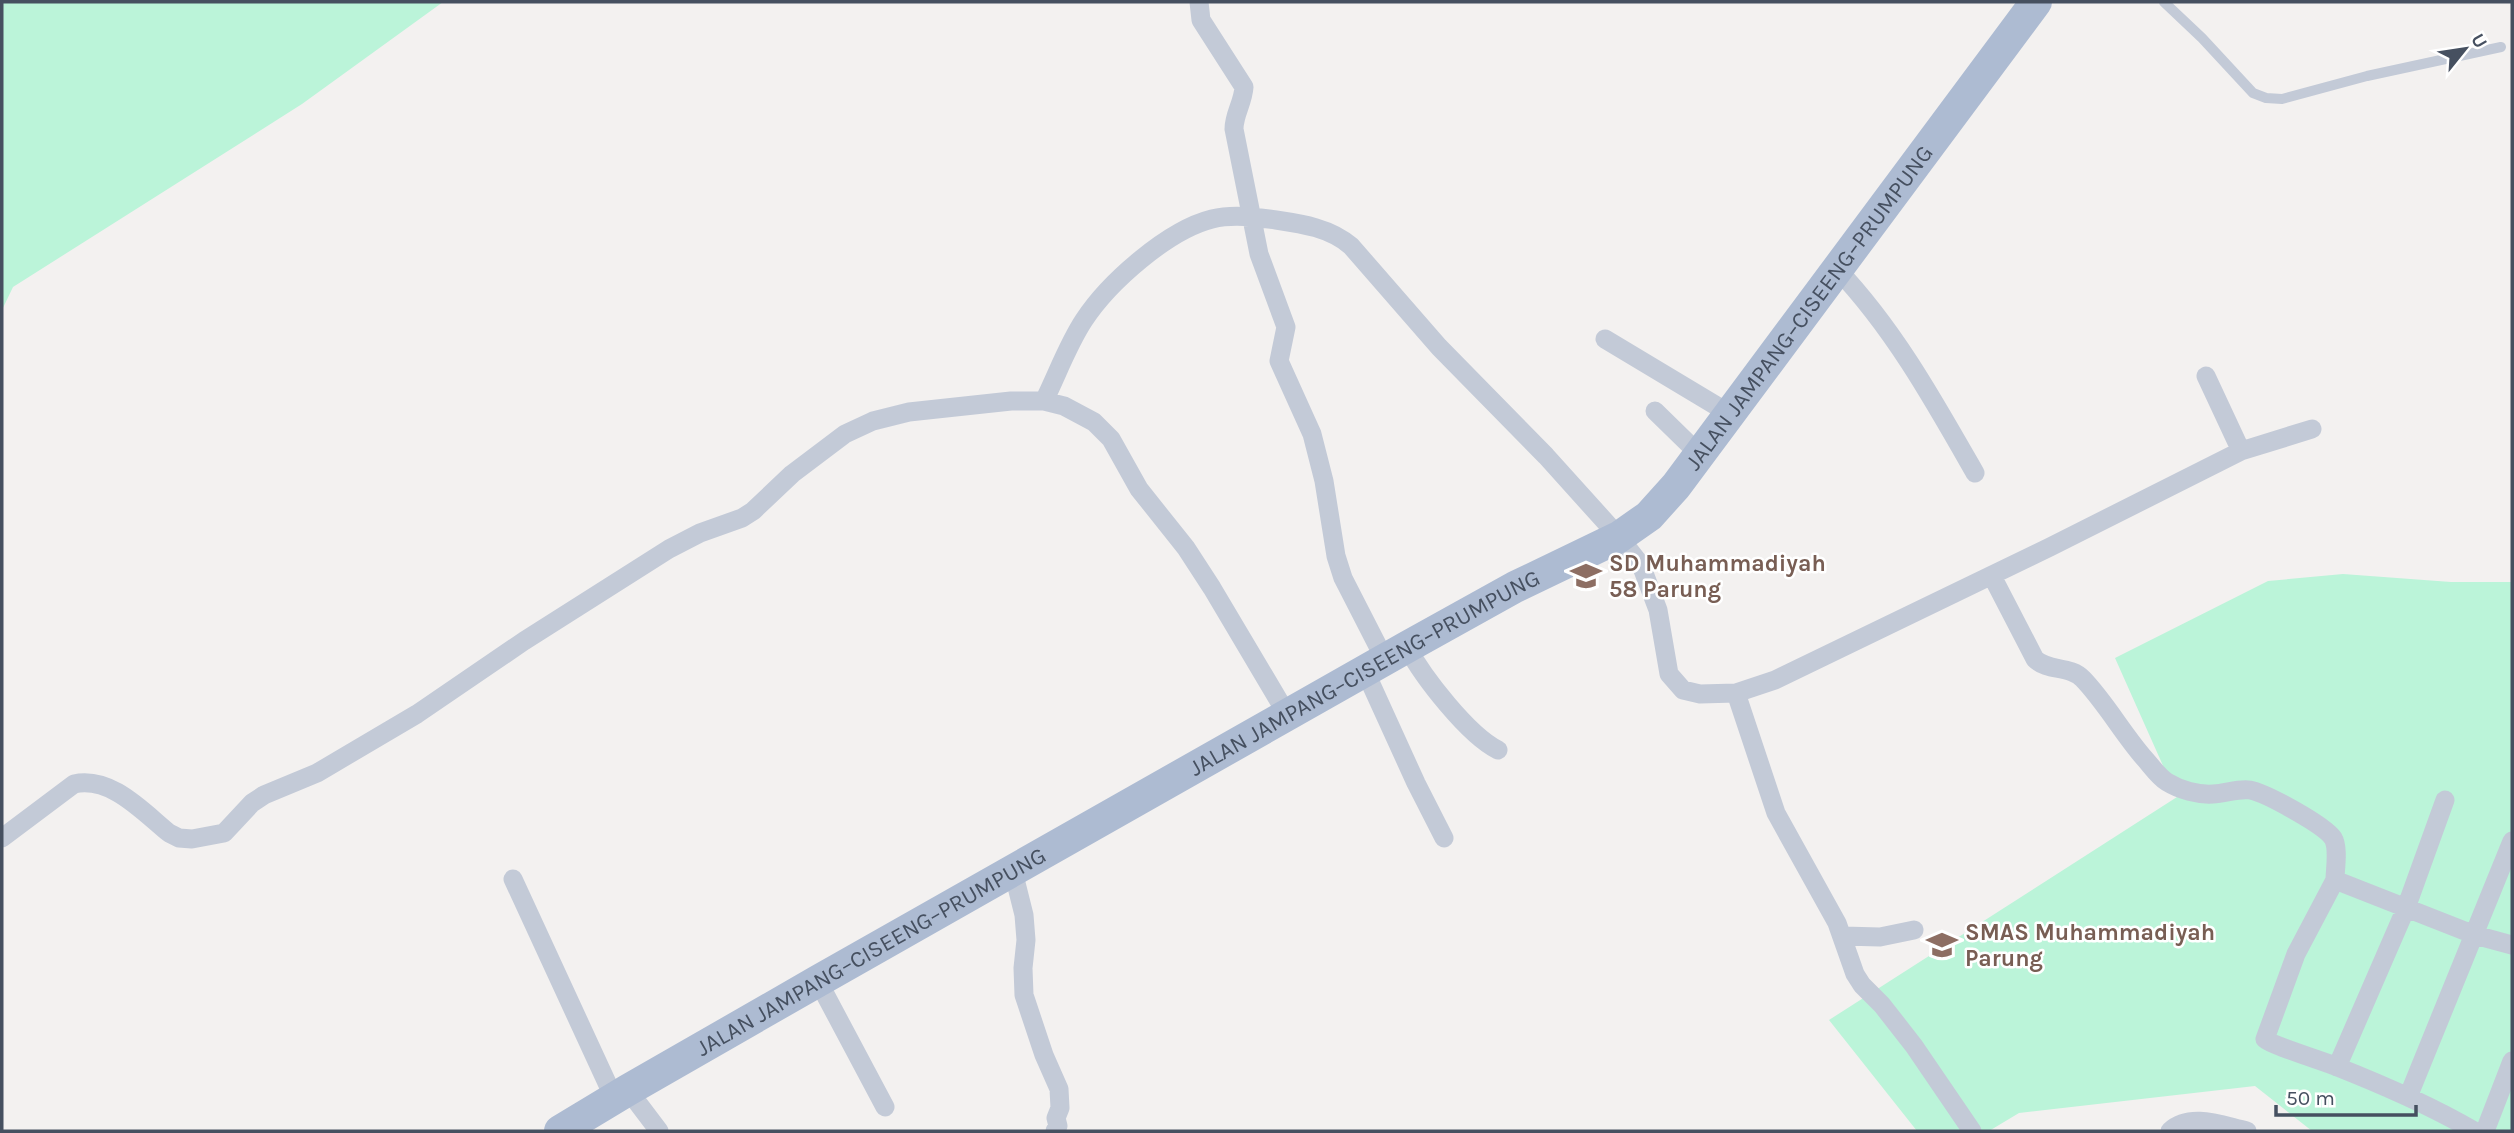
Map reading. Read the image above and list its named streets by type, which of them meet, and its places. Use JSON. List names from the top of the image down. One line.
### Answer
{"streets":{"main road":["JALAN JAMPANG–CISEENG–PRUMPUNG"]},"places":{"school or university":["SD Muhammadiyah 58 Parung","SMAS Muhammadiyah Parung"]},"scale_bar":"50 m","north":"top right"}
